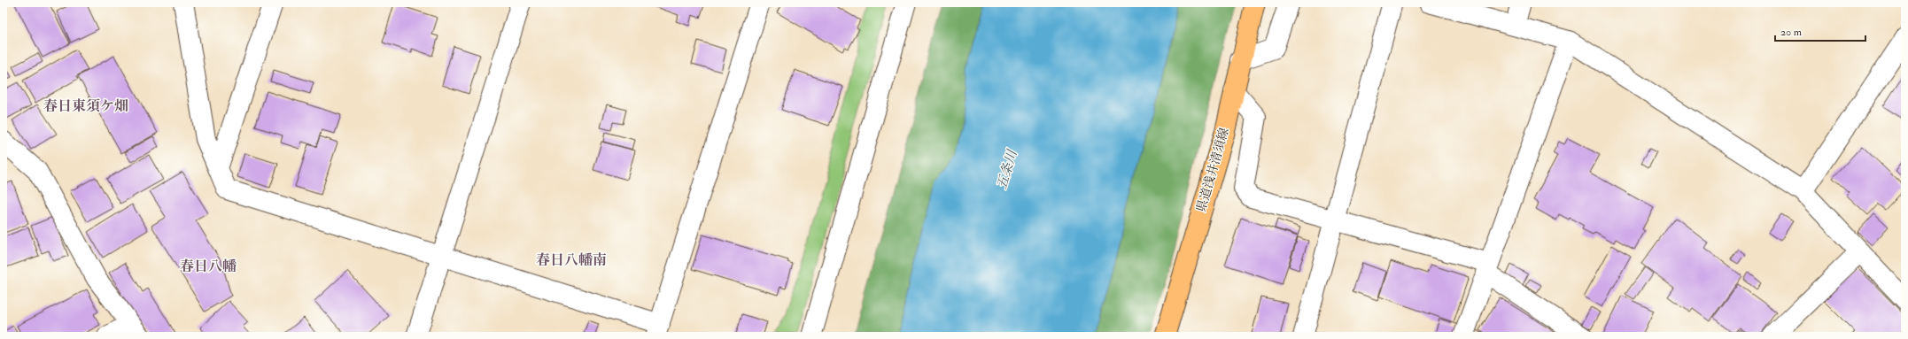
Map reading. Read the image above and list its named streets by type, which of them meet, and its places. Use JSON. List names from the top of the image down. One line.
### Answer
{"streets":{"main road":["県道浅井清須線"]},"districts":["春日東須ケ畑","春日八幡南","春日八幡"],"water":["五条川"],"scale_bar":"20 m"}
